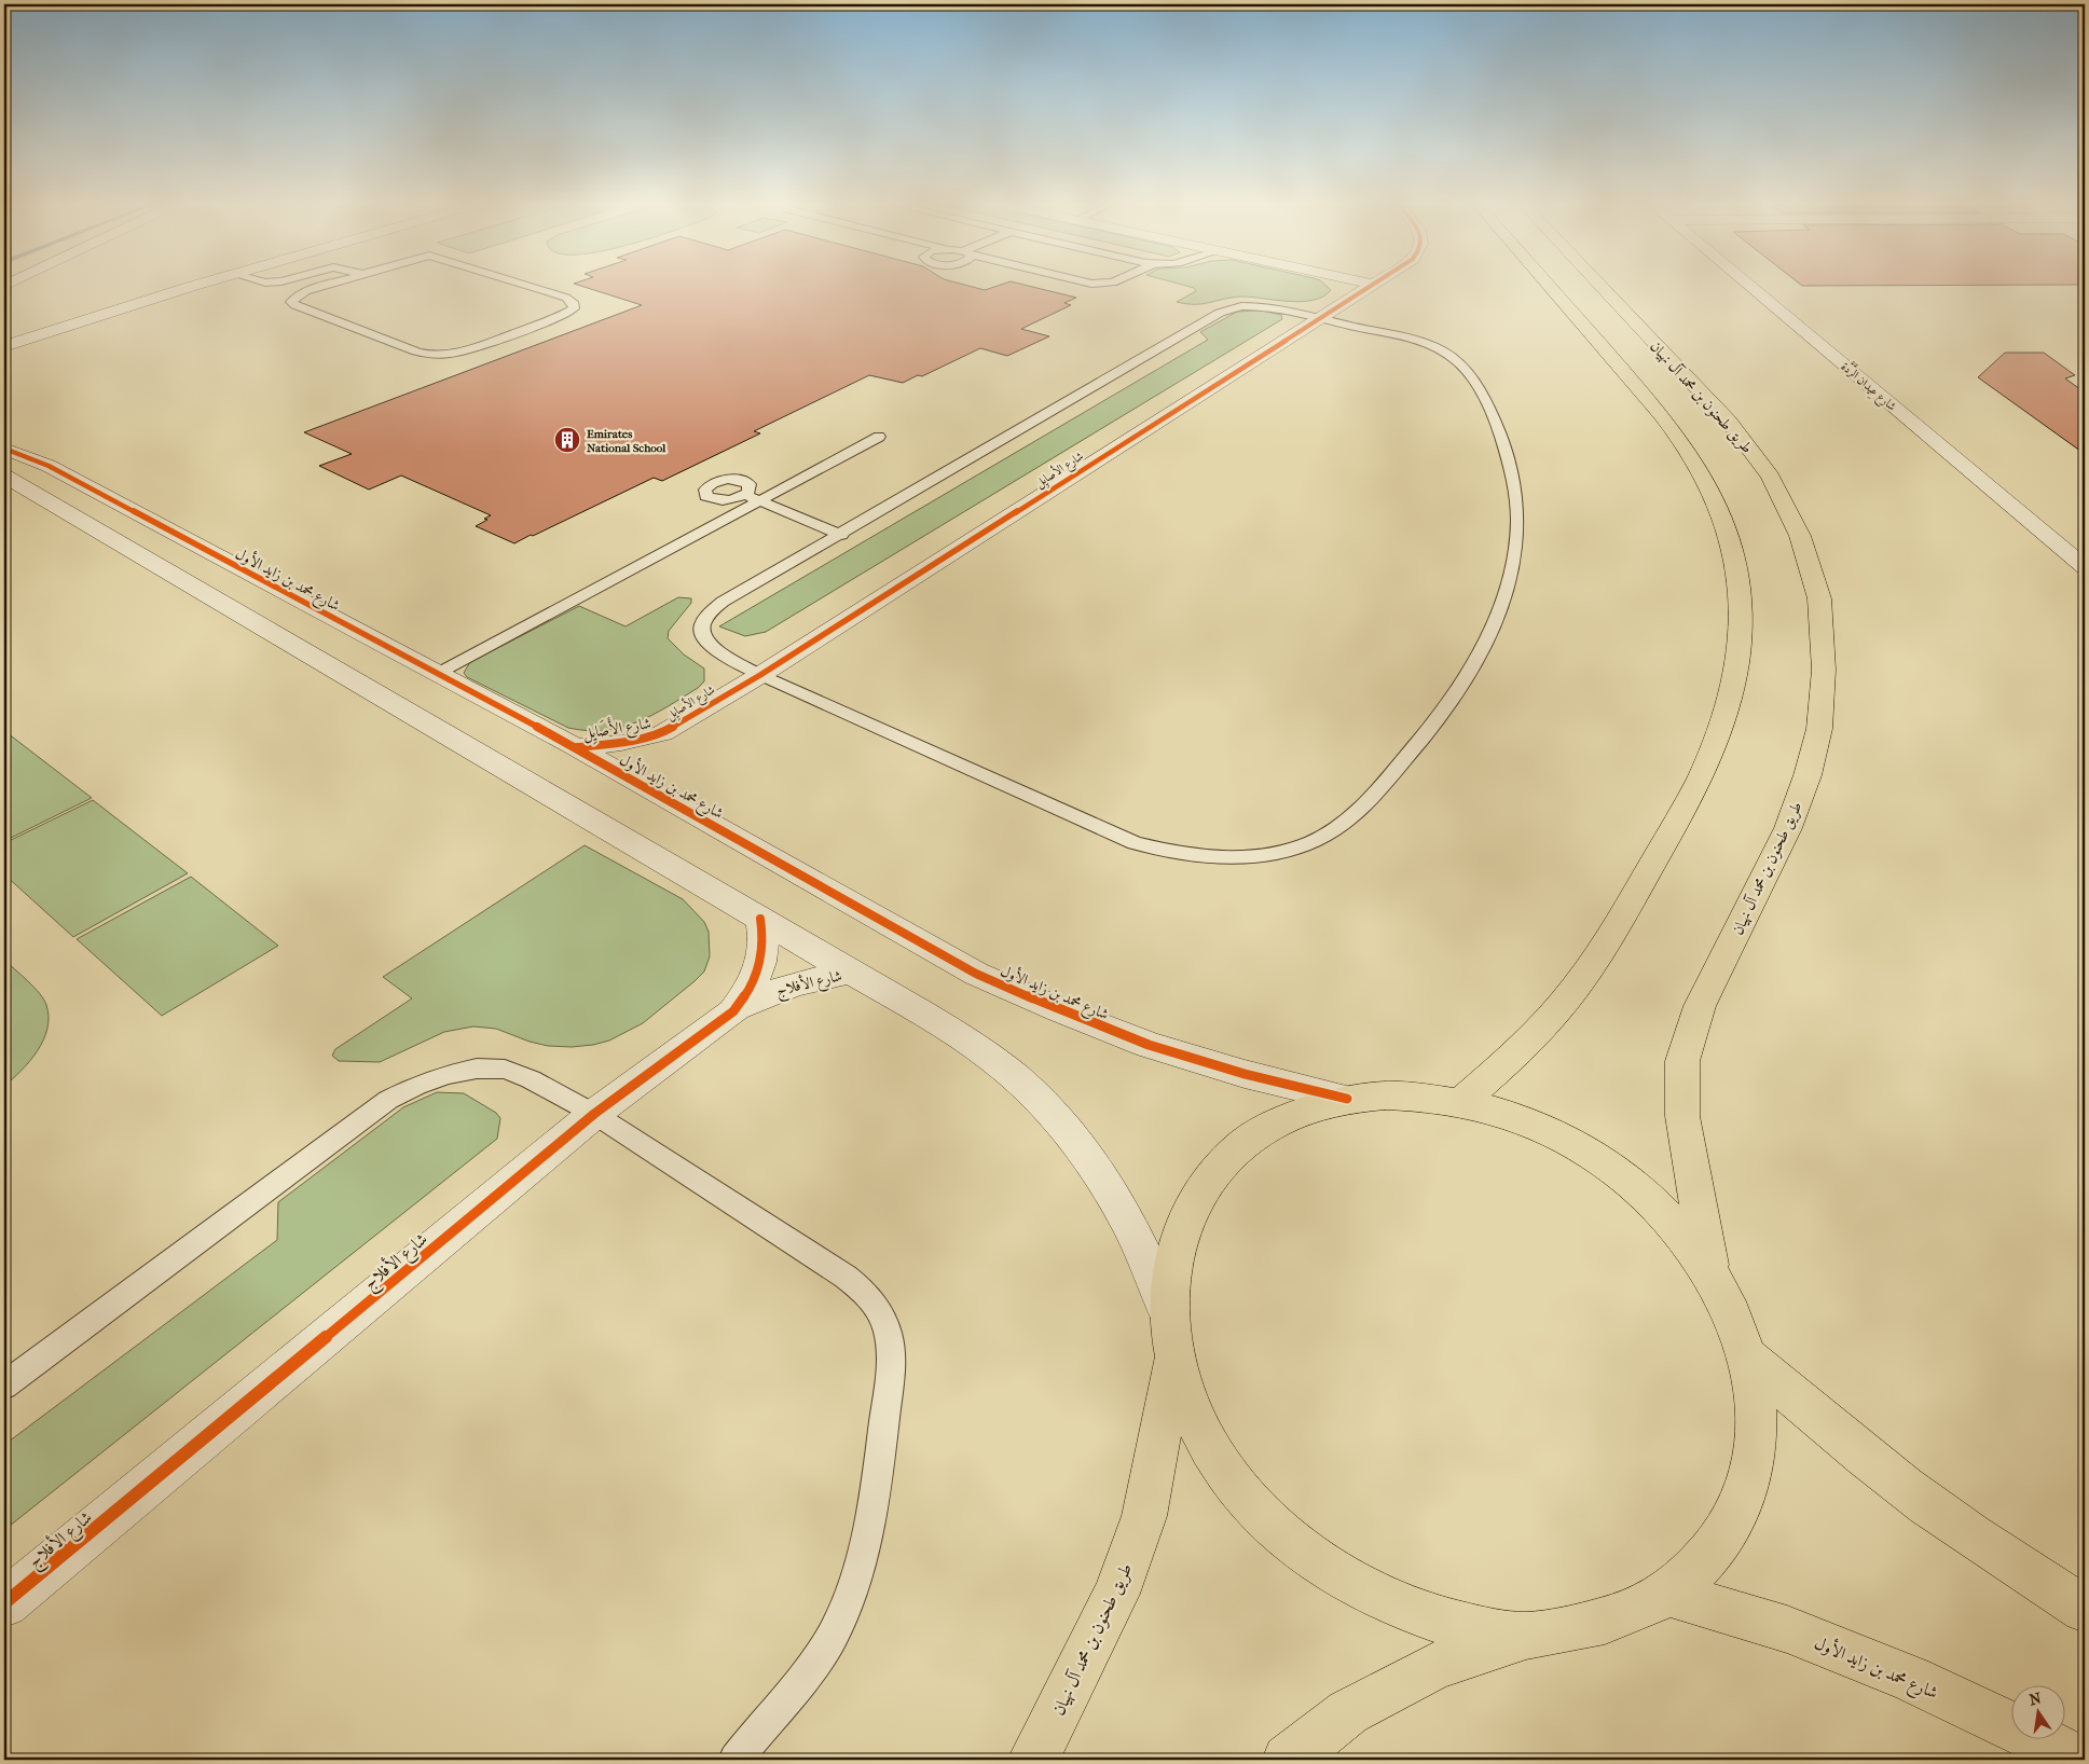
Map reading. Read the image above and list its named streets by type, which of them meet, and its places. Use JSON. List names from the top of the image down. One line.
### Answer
{"streets":{"main road":["طريق طحنون بن محمد آل نهيان","شارع محمد بن زايد الأول"],"street":["شارع عِيدان الرَّدَّة","شارع الأصايِل","شارع الأَصَايِل","شارع الأفلاج"]},"crossings":[["شارع الأصايِل","شارع الأَصَايِل"],["شارع محمد بن زايد الأول","شارع الأَصَايِل"]],"places":{"building":["Emirates National School"]},"north":"top"}
